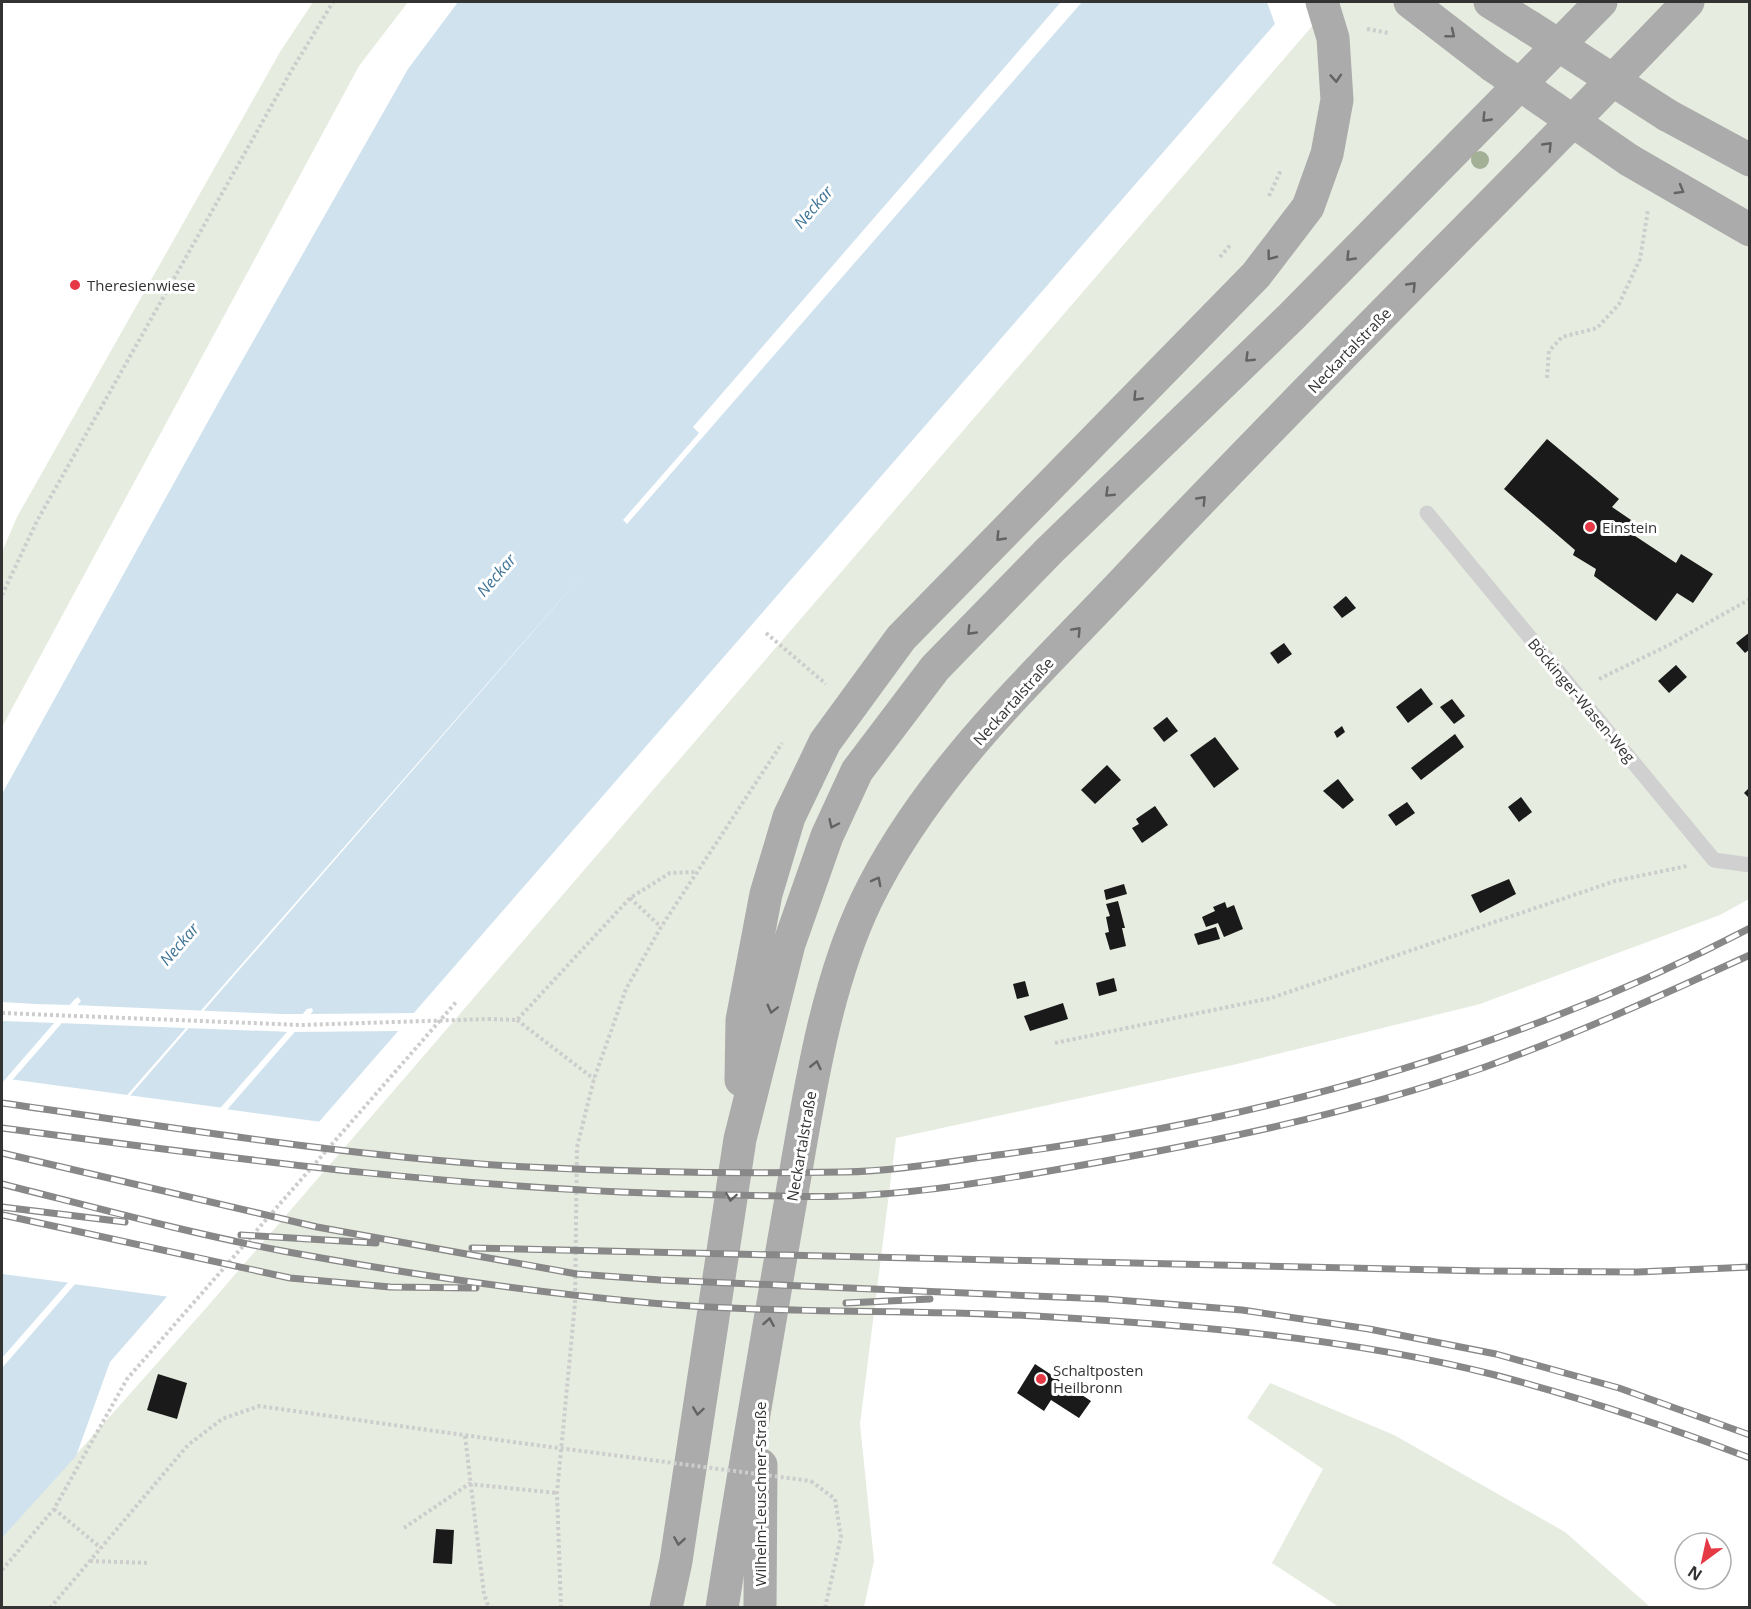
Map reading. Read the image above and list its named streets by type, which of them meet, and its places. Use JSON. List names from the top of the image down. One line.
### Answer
{"streets":{"main road":["Neckartalstraße","Wilhelm-Leuschner-Straße"],"lane":["Böckinger-Wasen-Weg"]},"crossings":[["Neckartalstraße","Wilhelm-Leuschner-Straße"]],"water":["Neckar"],"places":["Theresienwiese","Einstein","Schaltposten Heilbronn"],"north":"bottom left"}
